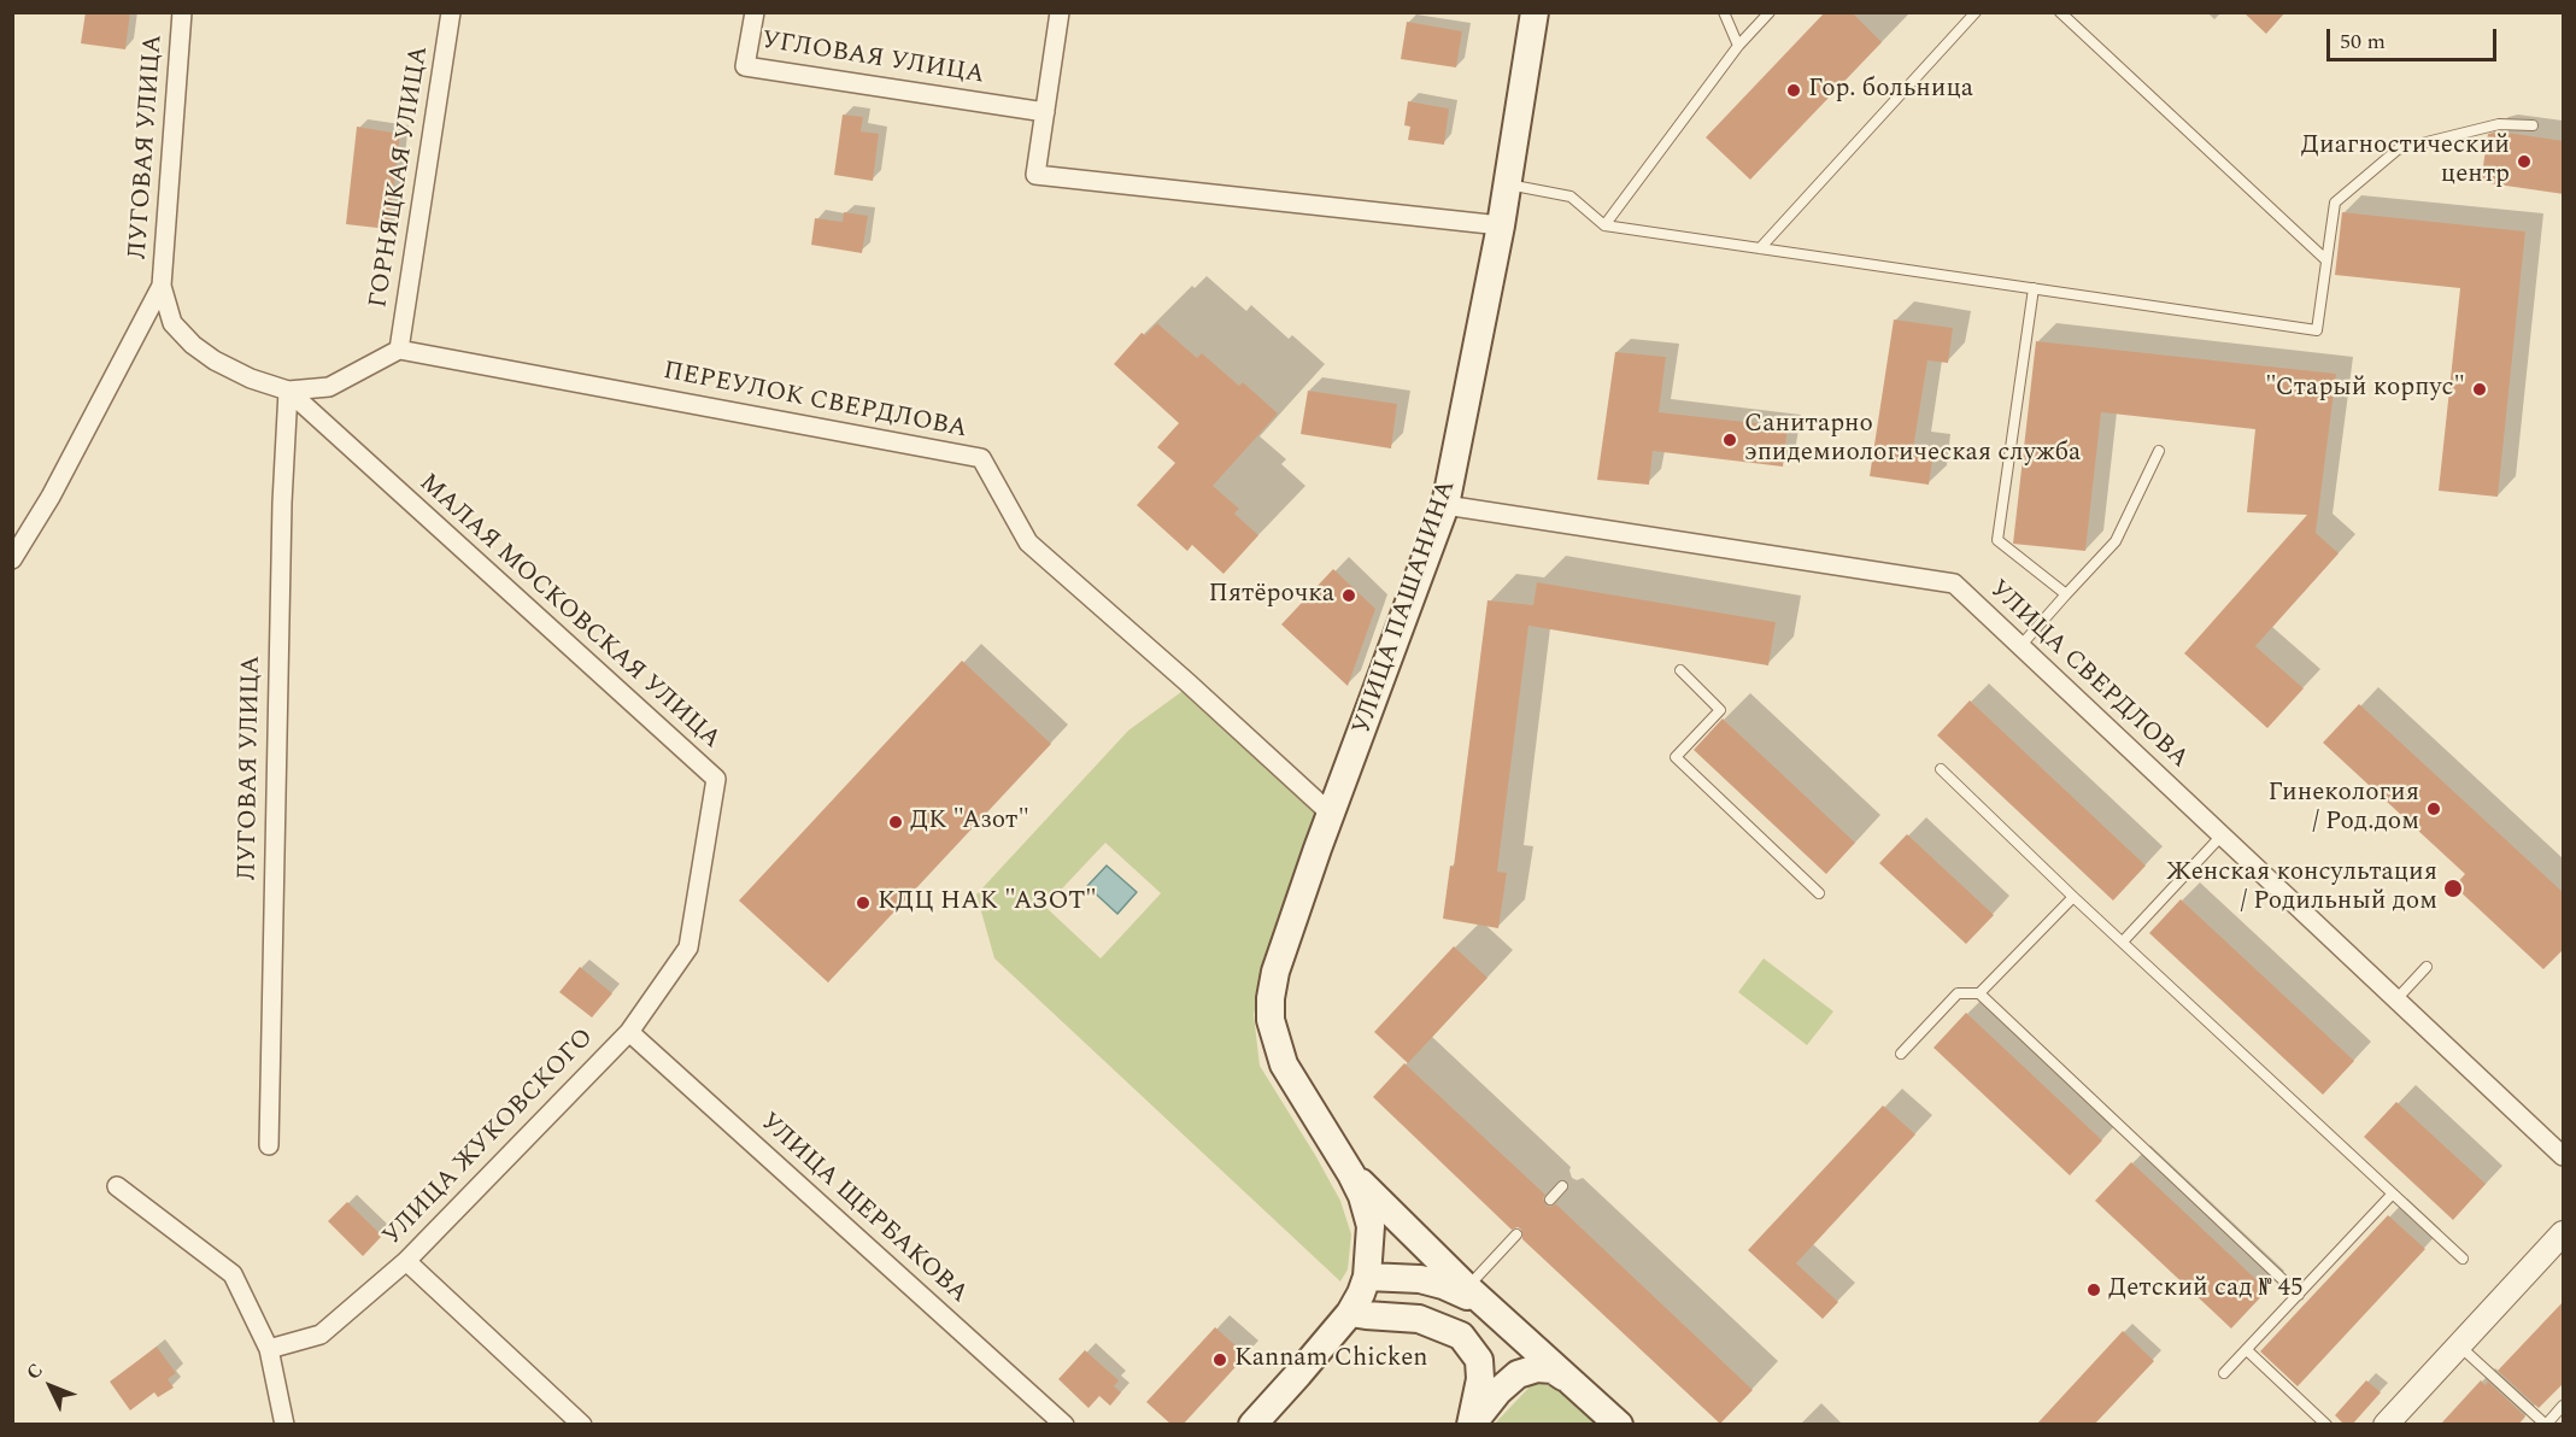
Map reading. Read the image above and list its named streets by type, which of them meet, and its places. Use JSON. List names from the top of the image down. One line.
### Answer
{"streets":{"main road":["УЛИЦА ПАШАНИНА"],"street":["УГЛОВАЯ УЛИЦА","ЛУГОВАЯ УЛИЦА","ГОРНЯЦКАЯ УЛИЦА","ПЕРЕУЛОК СВЕРДЛОВА","МАЛАЯ МОСКОВСКАЯ УЛИЦА","УЛИЦА СВЕРДЛОВА","УЛИЦА ЖУКОВСКОГО","УЛИЦА ЩЕРБАКОВА"]},"crossings":[["ЛУГОВАЯ УЛИЦА","ГОРНЯЦКАЯ УЛИЦА"],["ЛУГОВАЯ УЛИЦА","ПЕРЕУЛОК СВЕРДЛОВА"],["ЛУГОВАЯ УЛИЦА","МАЛАЯ МОСКОВСКАЯ УЛИЦА"],["ГОРНЯЦКАЯ УЛИЦА","ПЕРЕУЛОК СВЕРДЛОВА"],["ПЕРЕУЛОК СВЕРДЛОВА","УЛИЦА ПАШАНИНА"],["УЛИЦА ПАШАНИНА","УЛИЦА СВЕРДЛОВА"],["МАЛАЯ МОСКОВСКАЯ УЛИЦА","УЛИЦА ЖУКОВСКОГО"],["УЛИЦА ЖУКОВСКОГО","УЛИЦА ЩЕРБАКОВА"]],"places":["Гор. больница","Диагностический центр","\"Старый корпус\"","Санитарно эпидемиологическая служба","Пятёрочка","Гинекология / Род.дом","ДК \"Азот\"","Женская консультация / Родильный дом","КДЦ НАК \"АЗОТ\"","Детский сад № 45","Kannam Chicken"],"scale_bar":"50 m","north":"top left"}
